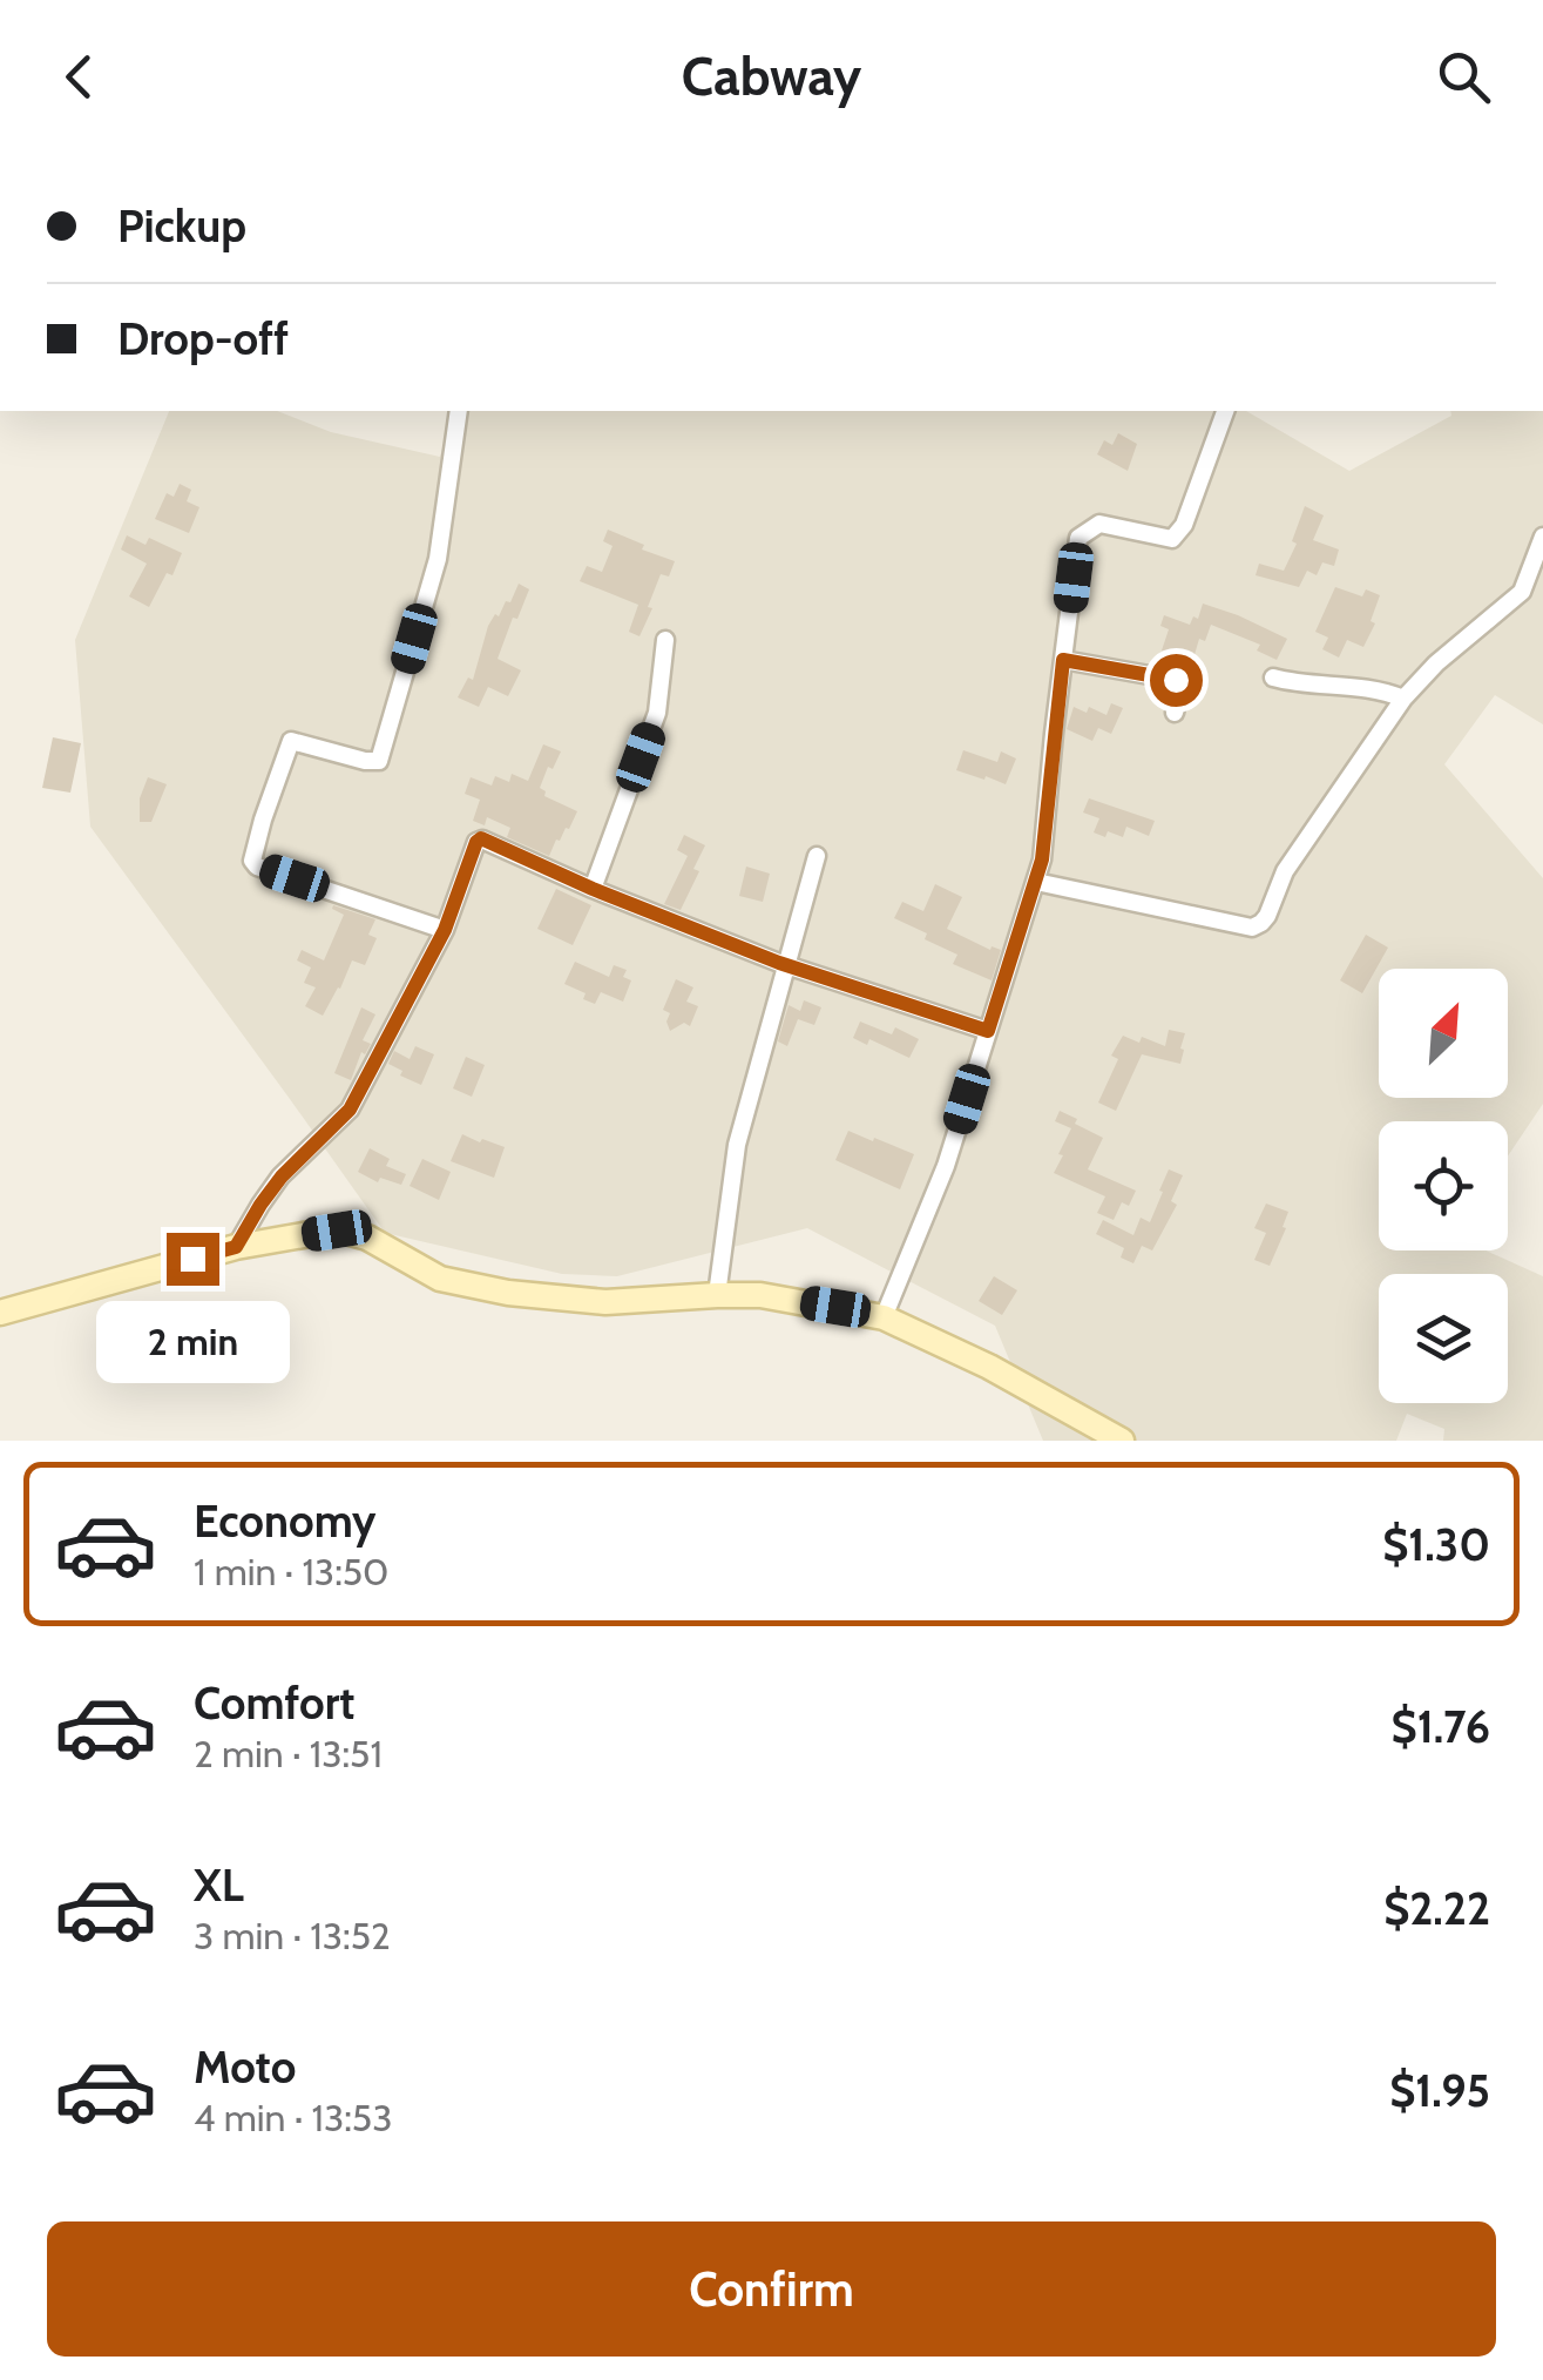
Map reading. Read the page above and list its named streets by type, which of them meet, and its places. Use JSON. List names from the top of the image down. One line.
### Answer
{"north":"top right","page":{"header":"Cabway","banner":["Pickup","Drop-off"],"bubble":"2 min","list":[{"name":"Economy","note":"1 min · 13:50","value":"$1.30"},{"name":"Comfort","note":"2 min · 13:51","value":"$1.76"},{"name":"XL","note":"3 min · 13:52","value":"$2.22"},{"name":"Moto","note":"4 min · 13:53","value":"$1.95"}],"buttons":"Confirm"}}
